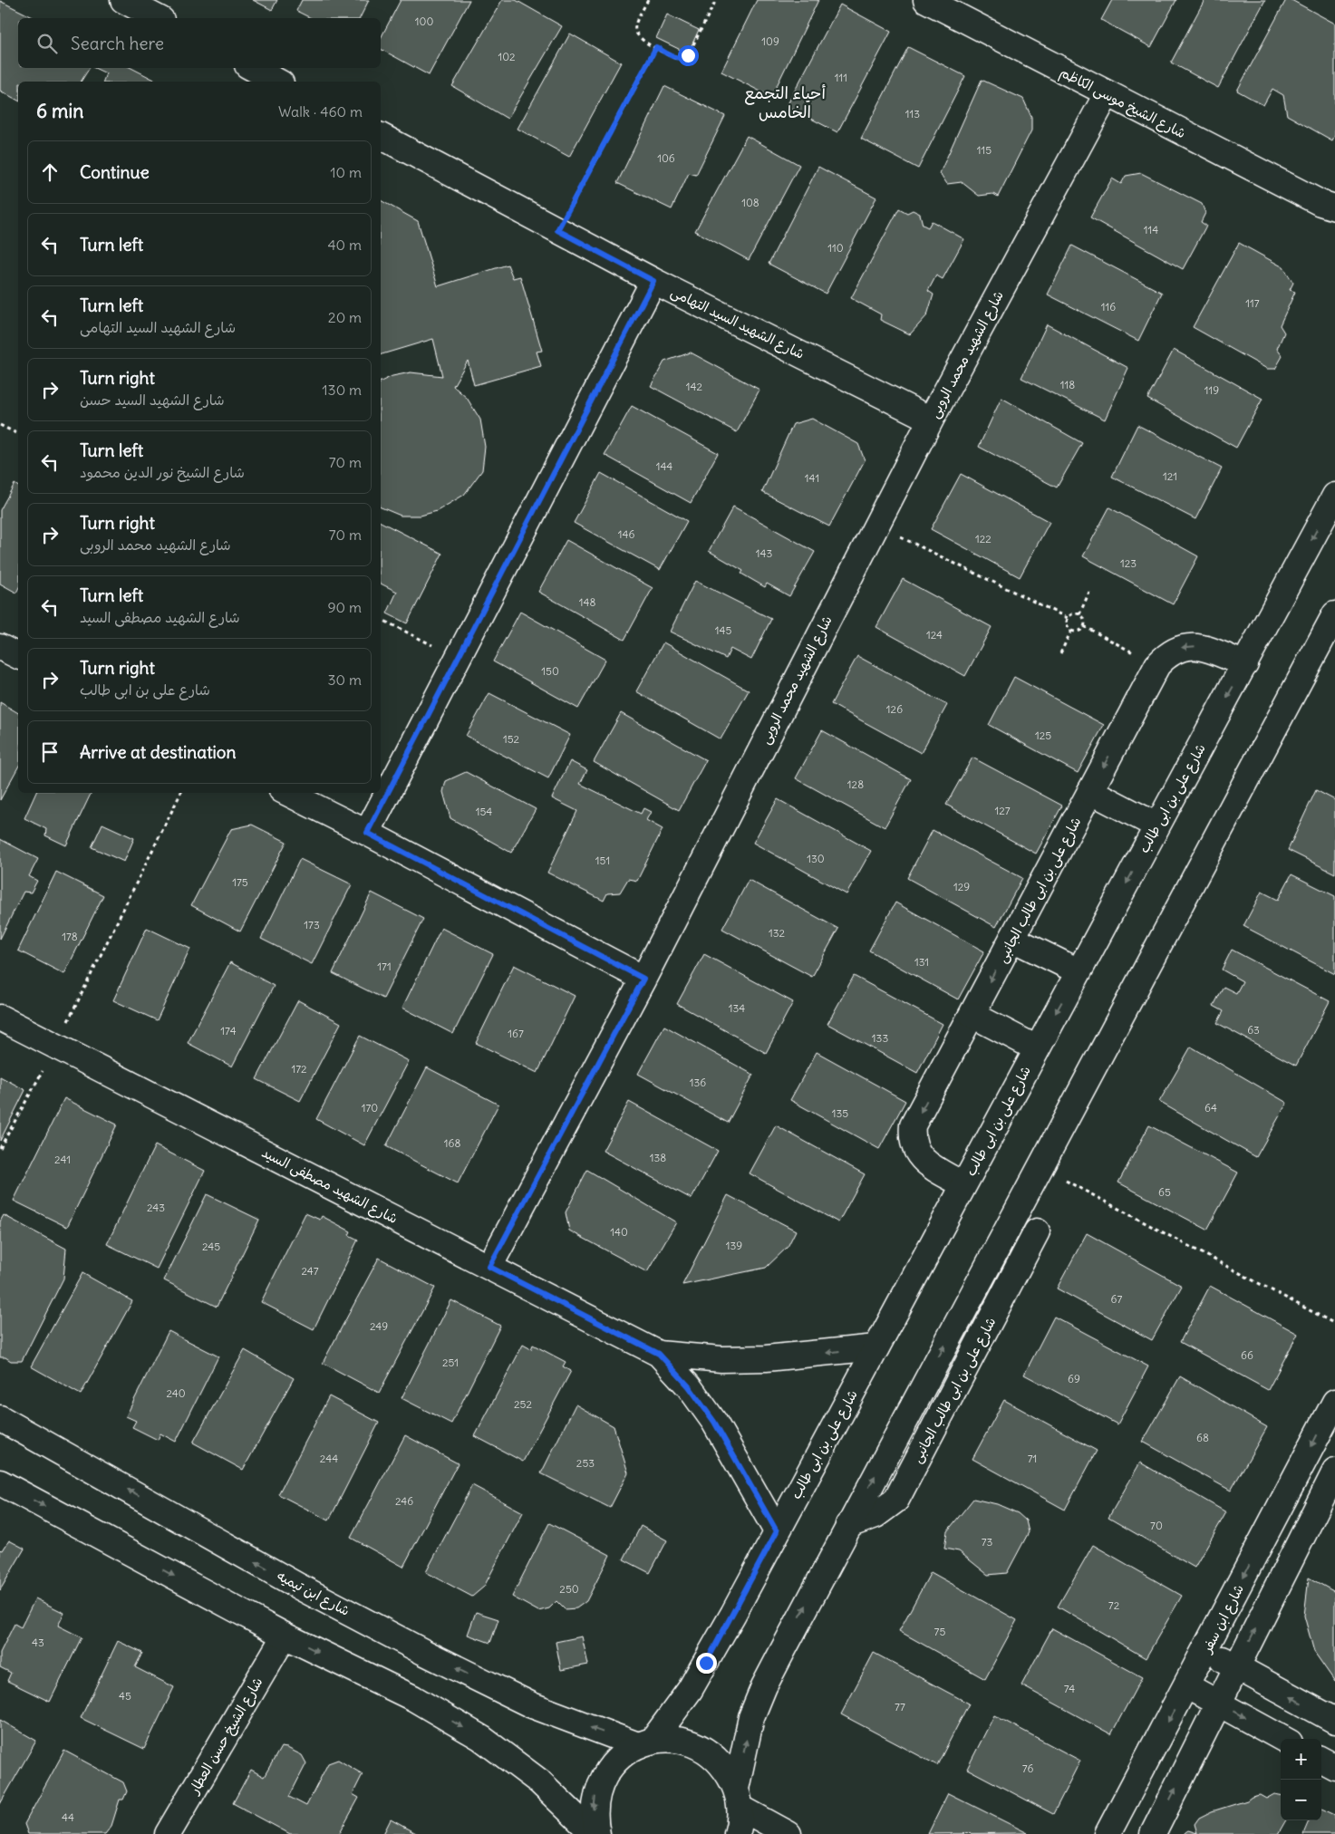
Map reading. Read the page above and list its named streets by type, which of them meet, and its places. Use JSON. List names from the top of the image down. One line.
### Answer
{"streets":{"street":["شارع الشيخ موسى الكاظم","شارع الشهيد السيد التهامى","شارع الشهيد محمد الروبى","شارع على بن ابى طالب","شارع على بن ابى طالب الجانبى","شارع الشهيد مصطفى السيد","شارع ابن تيميه","شارع ابن سفر","شارع الشيخ حسن العطار"]},"crossings":[["شارع الشيخ موسى الكاظم","شارع الشهيد محمد الروبى"],["شارع الشهيد السيد التهامى","شارع الشهيد محمد الروبى"],["شارع الشهيد محمد الروبى","شارع الشهيد مصطفى السيد"],["شارع على بن ابى طالب","شارع على بن ابى طالب الجانبى"],["شارع على بن ابى طالب","شارع الشهيد مصطفى السيد"],["شارع على بن ابى طالب","شارع ابن تيميه"]],"districts":["أحياء التجمع الخامس"],"house_numbers":["100","109","102","111","113","115","106","108","114","110","117","116","118","142","119","144","121","141","146","122","143","123","148","145","124","150","126","125","152","128","127","154","130","151","175","129","173","132","178","131","171","134","63","174","167","133","172","136","170","64","135","168","138","241","65","243","140","139","245","247","67","249","66","251","69","240","252","68","244","71","253","246","70","73","250","72","75","43","74","45","77","76","44"],"page":{"search":"Search here","heading":["6 min","Walk · 460 m"],"list":[["Continue","10 m"],["Turn left","40 m"],["Turn left","شارع الشهيد السيد التهامى","20 m"],["Turn right","شارع الشهيد السيد حسن","130 m"],["Turn left","شارع الشيخ نور الدين محمود","70 m"],["Turn right","شارع الشهيد محمد الروبى","70 m"],["Turn left","شارع الشهيد مصطفى السيد","90 m"],["Turn right","شارع على بن ابى طالب","30 m"],"Arrive at destination"],"map_buttons":["+","−"]}}
